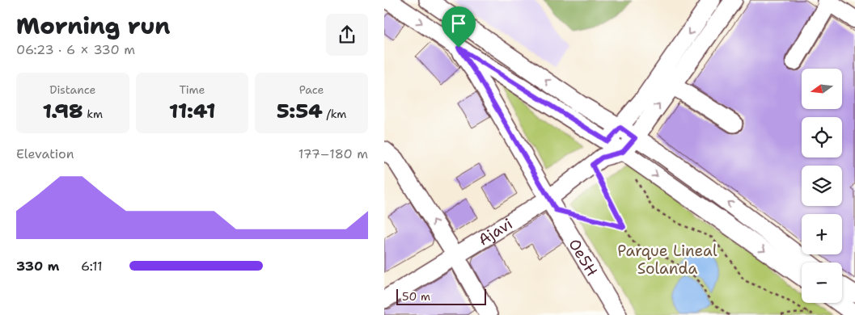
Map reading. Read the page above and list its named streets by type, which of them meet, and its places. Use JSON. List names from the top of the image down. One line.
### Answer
{"streets":{"street":["Ajavi","Oe5H"]},"crossings":[["Ajavi","Oe5H"]],"parks":["Parque Lineal Solanda"],"scale_bar":"50 m","north":"left","page":{"heading":["Morning run","06:23 · 6 × 330 m"],"stats":[["Distance","1.98 km"],["Time","11:41"],["Pace","5:54 /km"]],"map_buttons":["+","−"],"chart":["Elevation","177–180 m"],"list":[{"name":"330 m","note":"6:11"}],"scale":"50 m"}}
